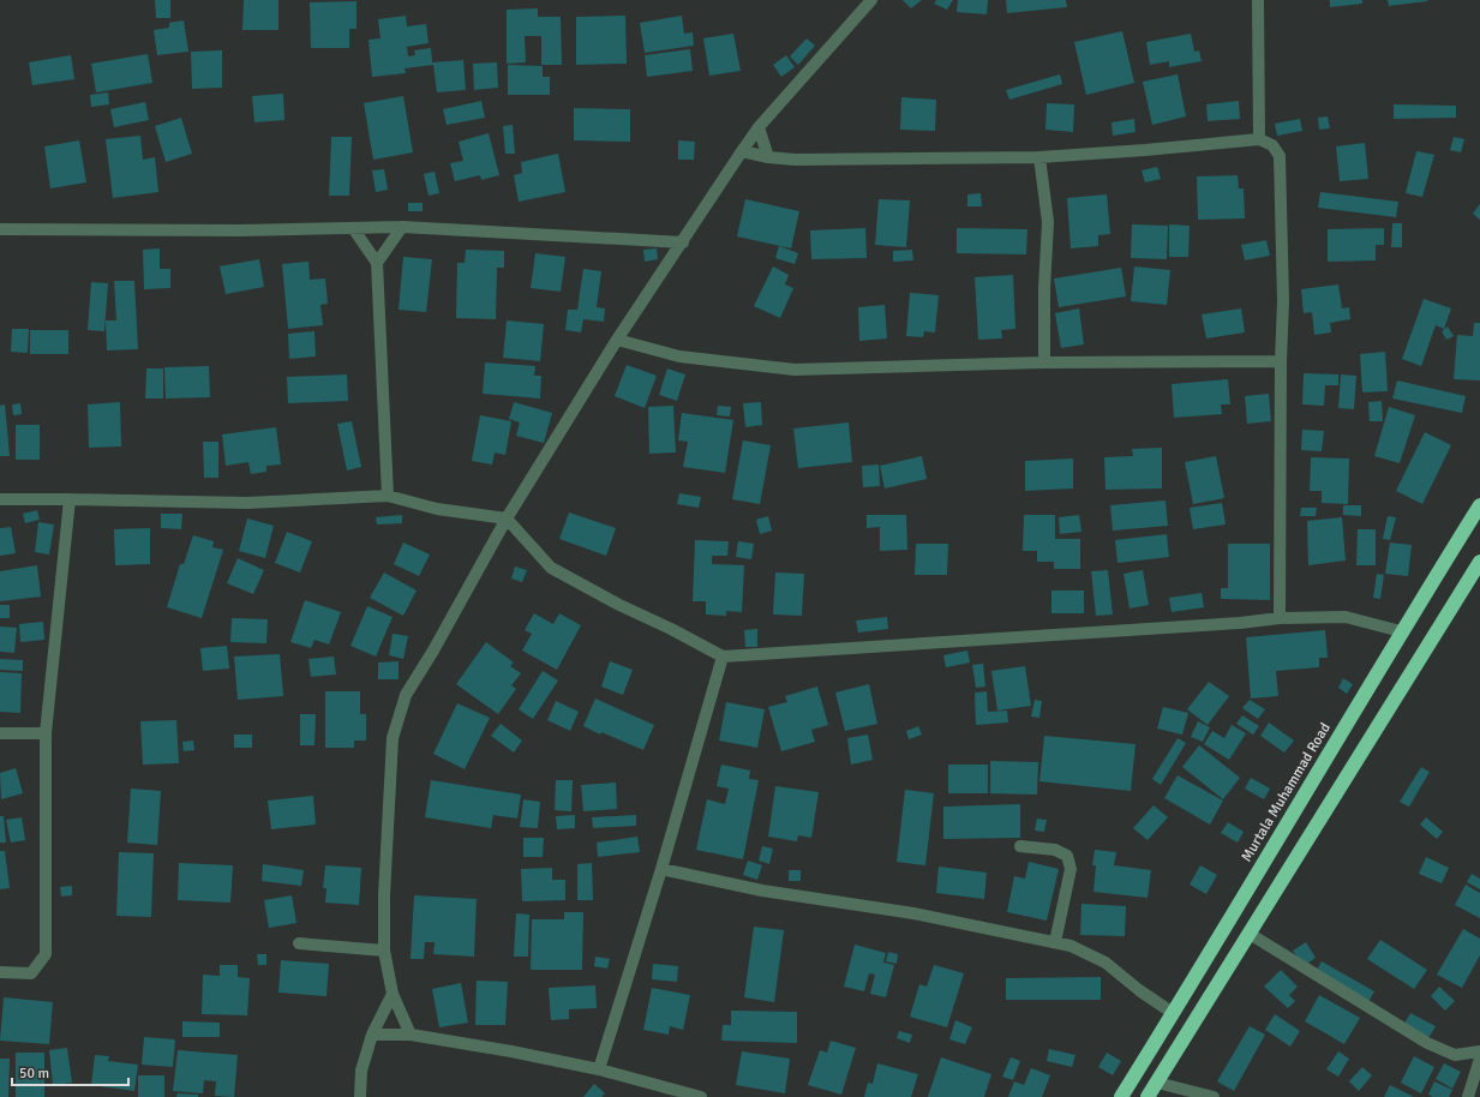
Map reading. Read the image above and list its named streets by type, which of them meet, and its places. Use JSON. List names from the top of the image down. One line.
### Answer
{"streets":{"highway":["Murtala Muhammad Road"]},"scale_bar":"50 m"}
